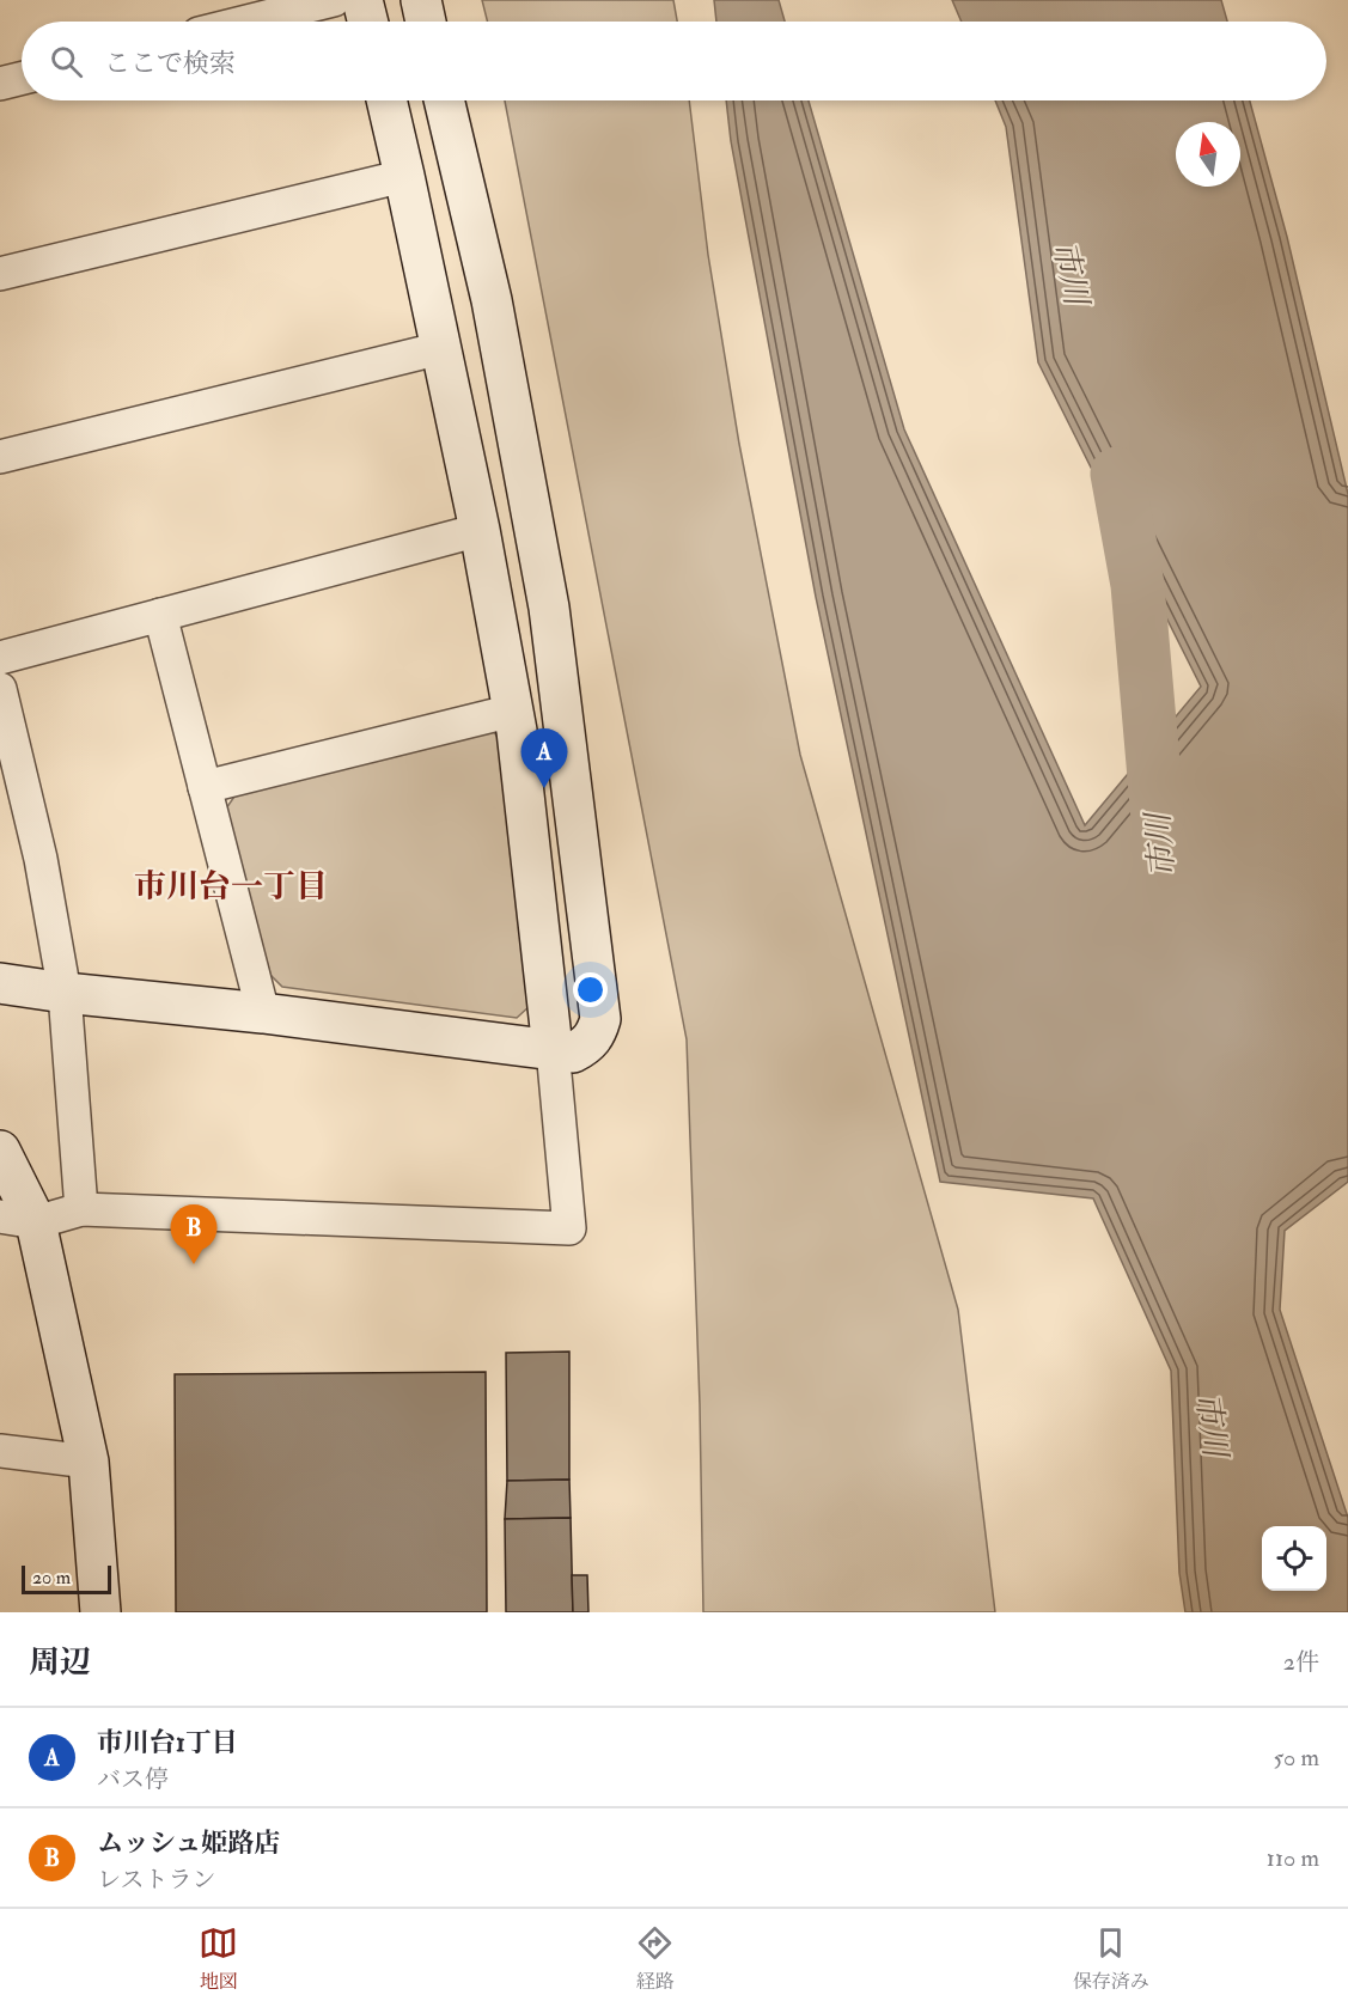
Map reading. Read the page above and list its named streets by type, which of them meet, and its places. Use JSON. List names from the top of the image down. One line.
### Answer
{"districts":["市川台一丁目"],"water":["市川"],"scale_bar":"20 m","north":"top","page":{"search":"ここで検索","pins":["A","B"],"scale":"20 m","heading":["周辺","2件"],"list":[{"mark":"A","name":"市川台1丁目","note":"バス停","value":"50 m"},{"mark":"B","name":"ムッシュ姫路店","note":"レストラン","value":"110 m"}],"nav":["地図","経路","保存済み"]}}
